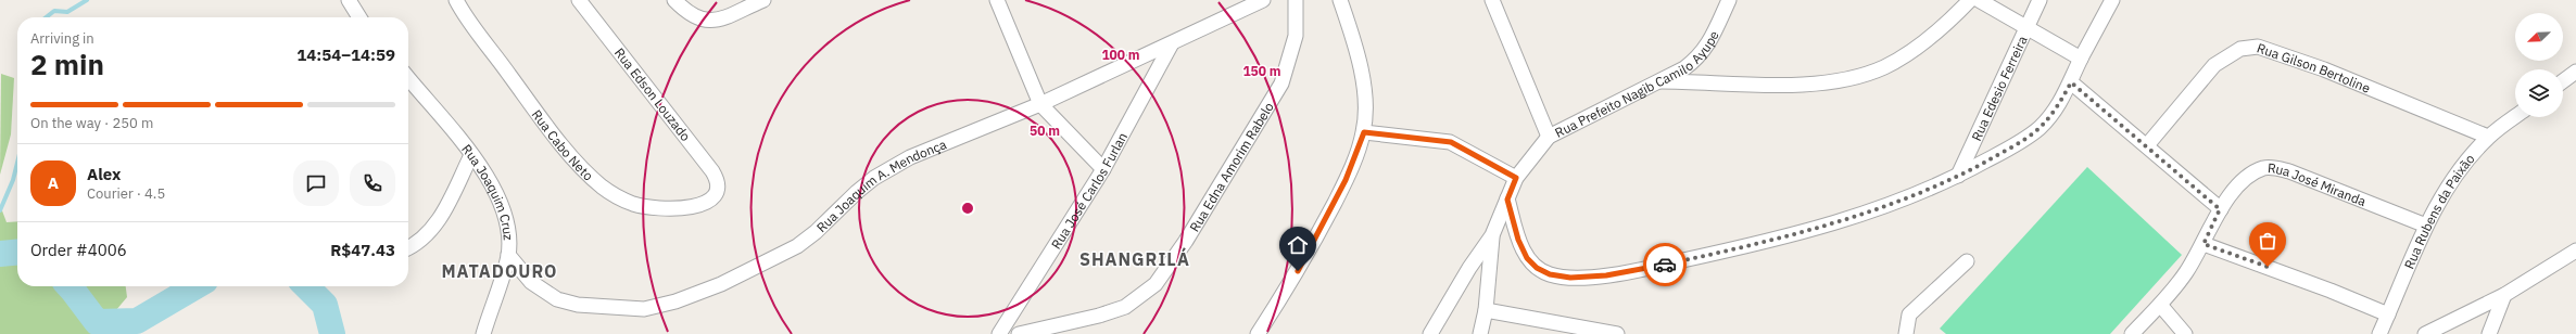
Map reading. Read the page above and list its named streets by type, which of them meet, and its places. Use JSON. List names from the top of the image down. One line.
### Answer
{"streets":{"street":["Rua Gilson Bertoline","Rua Prefeito Nagib Camilo Ayupe","Rua Edesio Ferreira","Rua Edson Louzado","Rua Cabo Neto","Rua Edna Amorim Rabelo","Rua Joaquim A. Mendonça","Rua José Miranda","Rua José Carlos Furlan","Rua Joaquim Cruz","Rua Rubens da Paixão"]},"crossings":[["Rua Gilson Bertoline","Rua Rubens da Paixão"],["Rua Edson Louzado","Rua Cabo Neto"],["Rua Joaquim A. Mendonça","Rua José Carlos Furlan"],["Rua Joaquim A. Mendonça","Rua Joaquim Cruz"],["Rua José Miranda","Rua Rubens da Paixão"]],"districts":["SHANGRILÁ","MATADOURO"],"north":"bottom left","page":{"heading":["2 min","Arriving in","14:54–14:59"],"panel":["Alex","Courier · 4.5","Order #4006","R$47.43"],"bar":"On the way · 250 m","round":"A"},"rings":["100 m","150 m","50 m"]}
